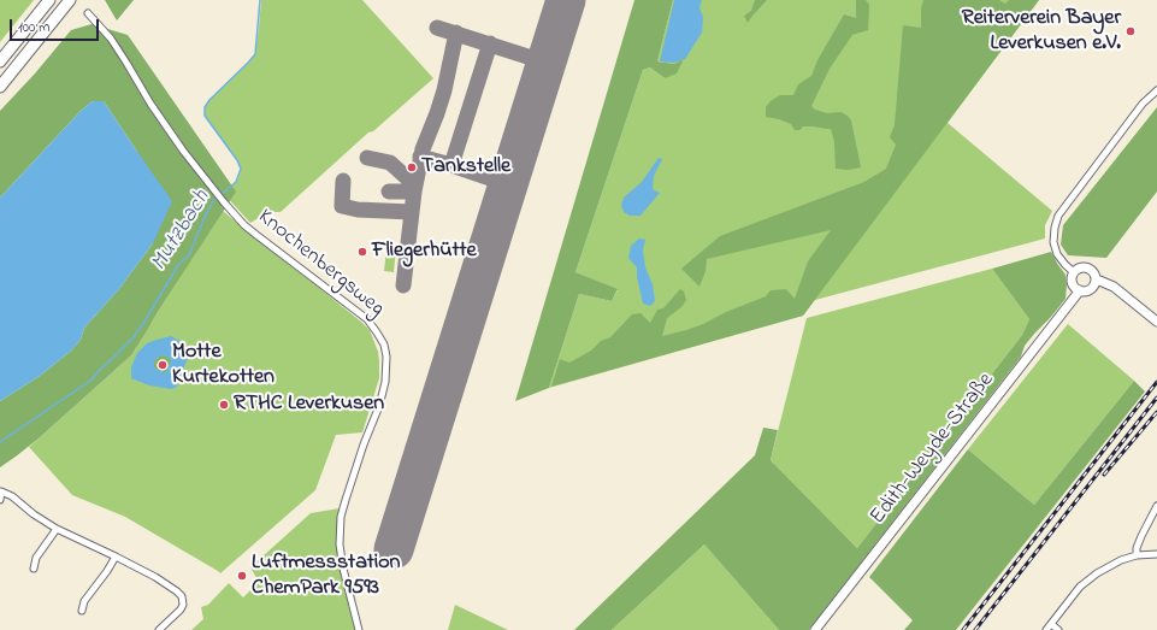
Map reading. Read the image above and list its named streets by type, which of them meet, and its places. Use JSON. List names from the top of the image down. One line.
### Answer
{"streets":{"street":["Knochenbergsweg","Edith-Weyde-Straße"]},"water":["Mutzbach"],"places":["Reiterverein Bayer Leverkusen e.V.","Tankstelle","Fliegerhütte","Motte Kurtekotten","RTHC Leverkusen","Luftmessstation ChemPark 9593"],"scale_bar":"100 m"}
